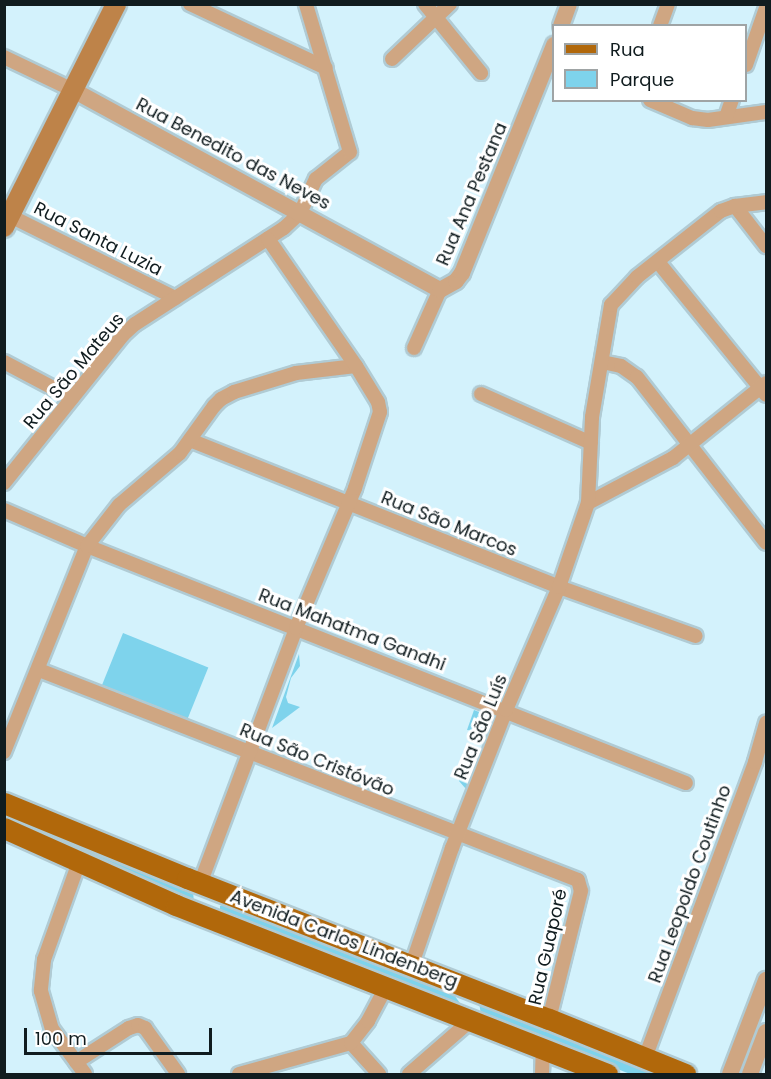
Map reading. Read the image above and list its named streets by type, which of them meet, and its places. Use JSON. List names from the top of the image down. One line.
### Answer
{"streets":{"main road":["Avenida Carlos Lindenberg"],"street":["Rua Benedito das Neves","Rua Ana Pestana","Rua Santa Luzia","Rua São Mateus","Rua São Marcos","Rua Mahatma Gandhi","Rua São Luís","Rua São Cristóvão","Rua Leopoldo Coutinho","Rua Guaporé"]},"crossings":[["Rua Benedito das Neves","Rua Ana Pestana"],["Rua Benedito das Neves","Rua São Mateus"],["Rua Santa Luzia","Rua São Mateus"],["Rua São Marcos","Rua São Luís"],["Rua Mahatma Gandhi","Rua São Luís"],["Rua São Luís","Rua São Cristóvão"],["Rua São Luís","Avenida Carlos Lindenberg"],["Rua São Cristóvão","Rua Guaporé"],["Rua Leopoldo Coutinho","Avenida Carlos Lindenberg"],["Avenida Carlos Lindenberg","Rua Guaporé"]],"legend":["Rua","Parque"],"scale_bar":"100 m"}
